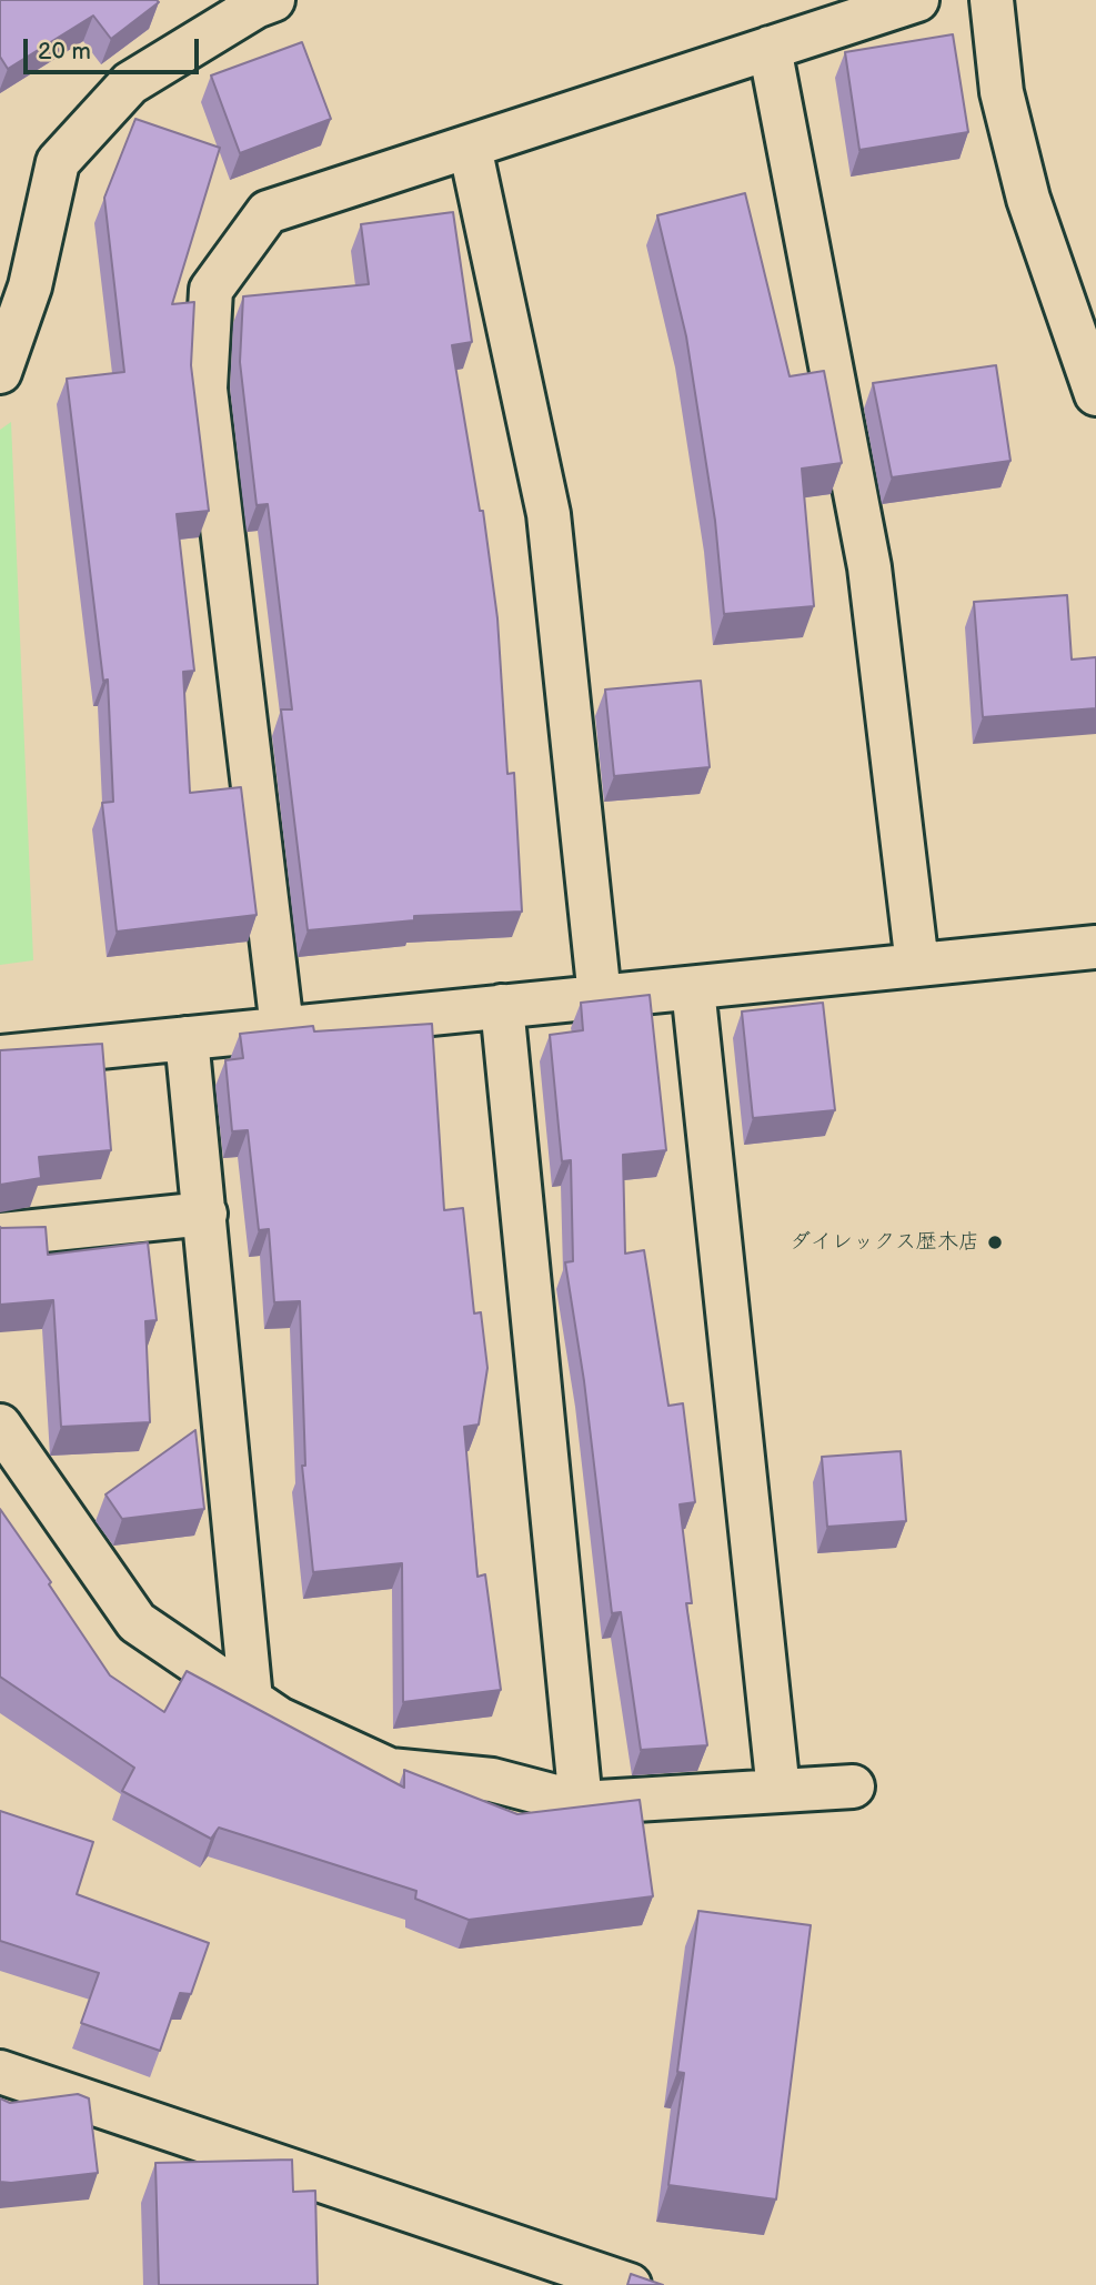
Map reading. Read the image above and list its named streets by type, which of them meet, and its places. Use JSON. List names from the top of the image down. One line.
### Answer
{"places":["ダイレックス歴木店"],"scale_bar":"20 m"}
